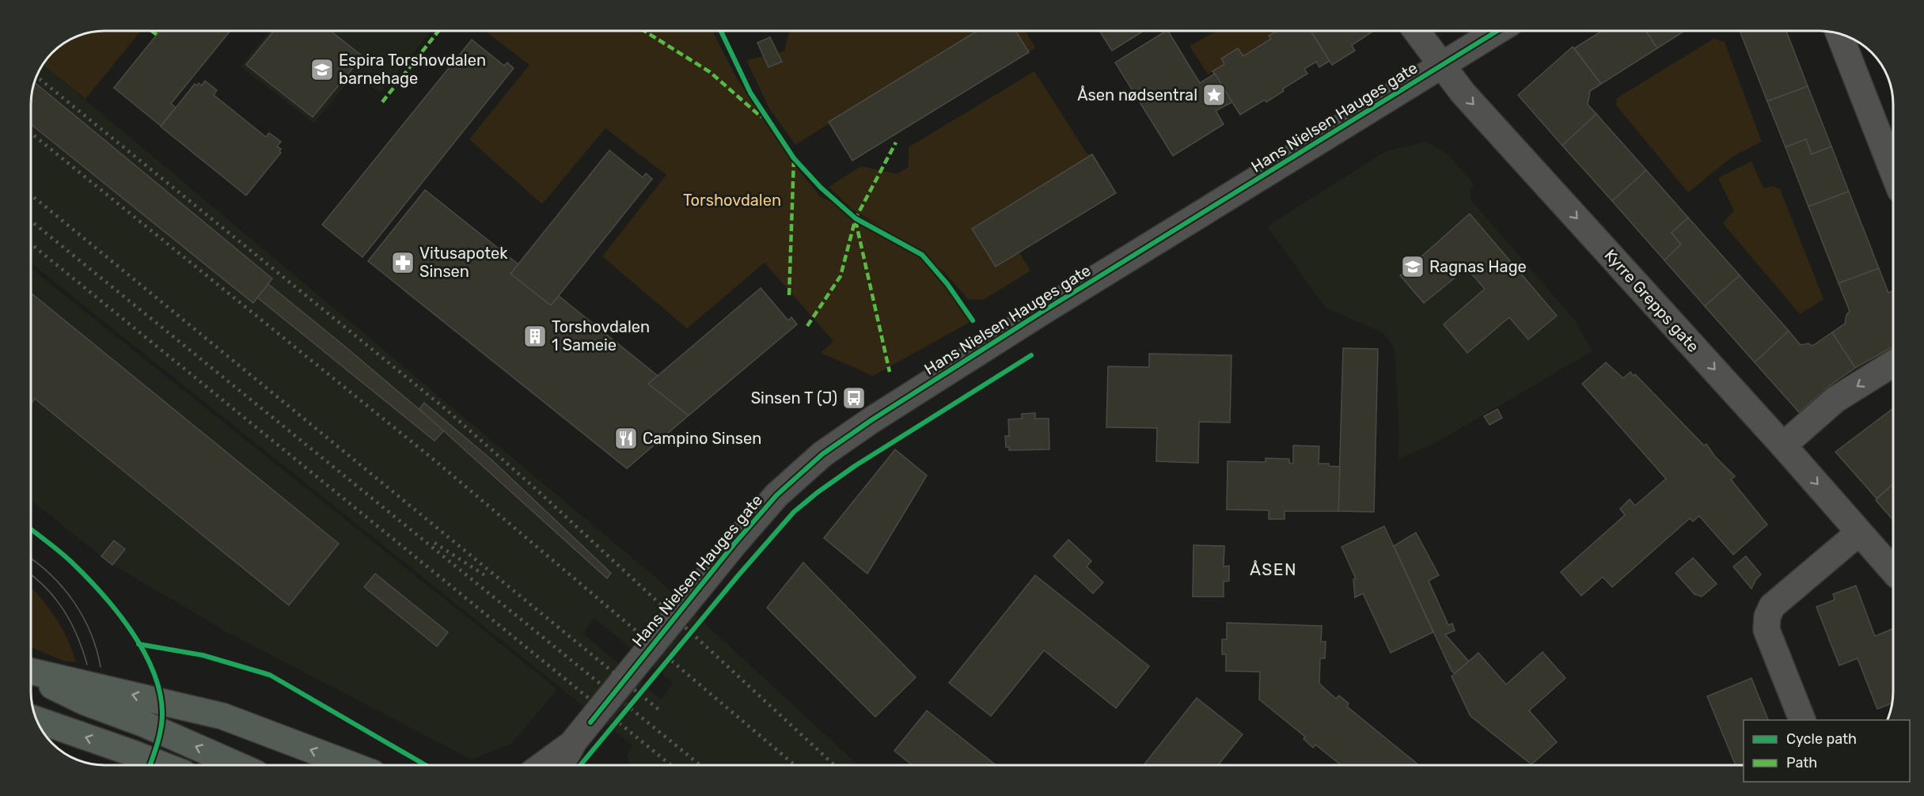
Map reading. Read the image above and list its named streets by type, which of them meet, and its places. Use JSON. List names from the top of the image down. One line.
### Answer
{"streets":{"street":["Hans Nielsen Hauges gate","Kyrre Grepps gate"]},"crossings":[["Hans Nielsen Hauges gate","Kyrre Grepps gate"]],"one_way":["Kyrre Grepps gate"],"districts":["ÅSEN"],"parks":["Torshovdalen"],"places":{"school or university":["Espira Torshovdalen barnehage","Ragnas Hage"],"place":["Åsen nødsentral"],"pharmacy":["Vitusapotek Sinsen"],"building":["Torshovdalen 1 Sameie"],"bus stop":["Sinsen T (J)"],"restaurant":["Campino Sinsen"]},"legend":["Cycle path","Path"]}
